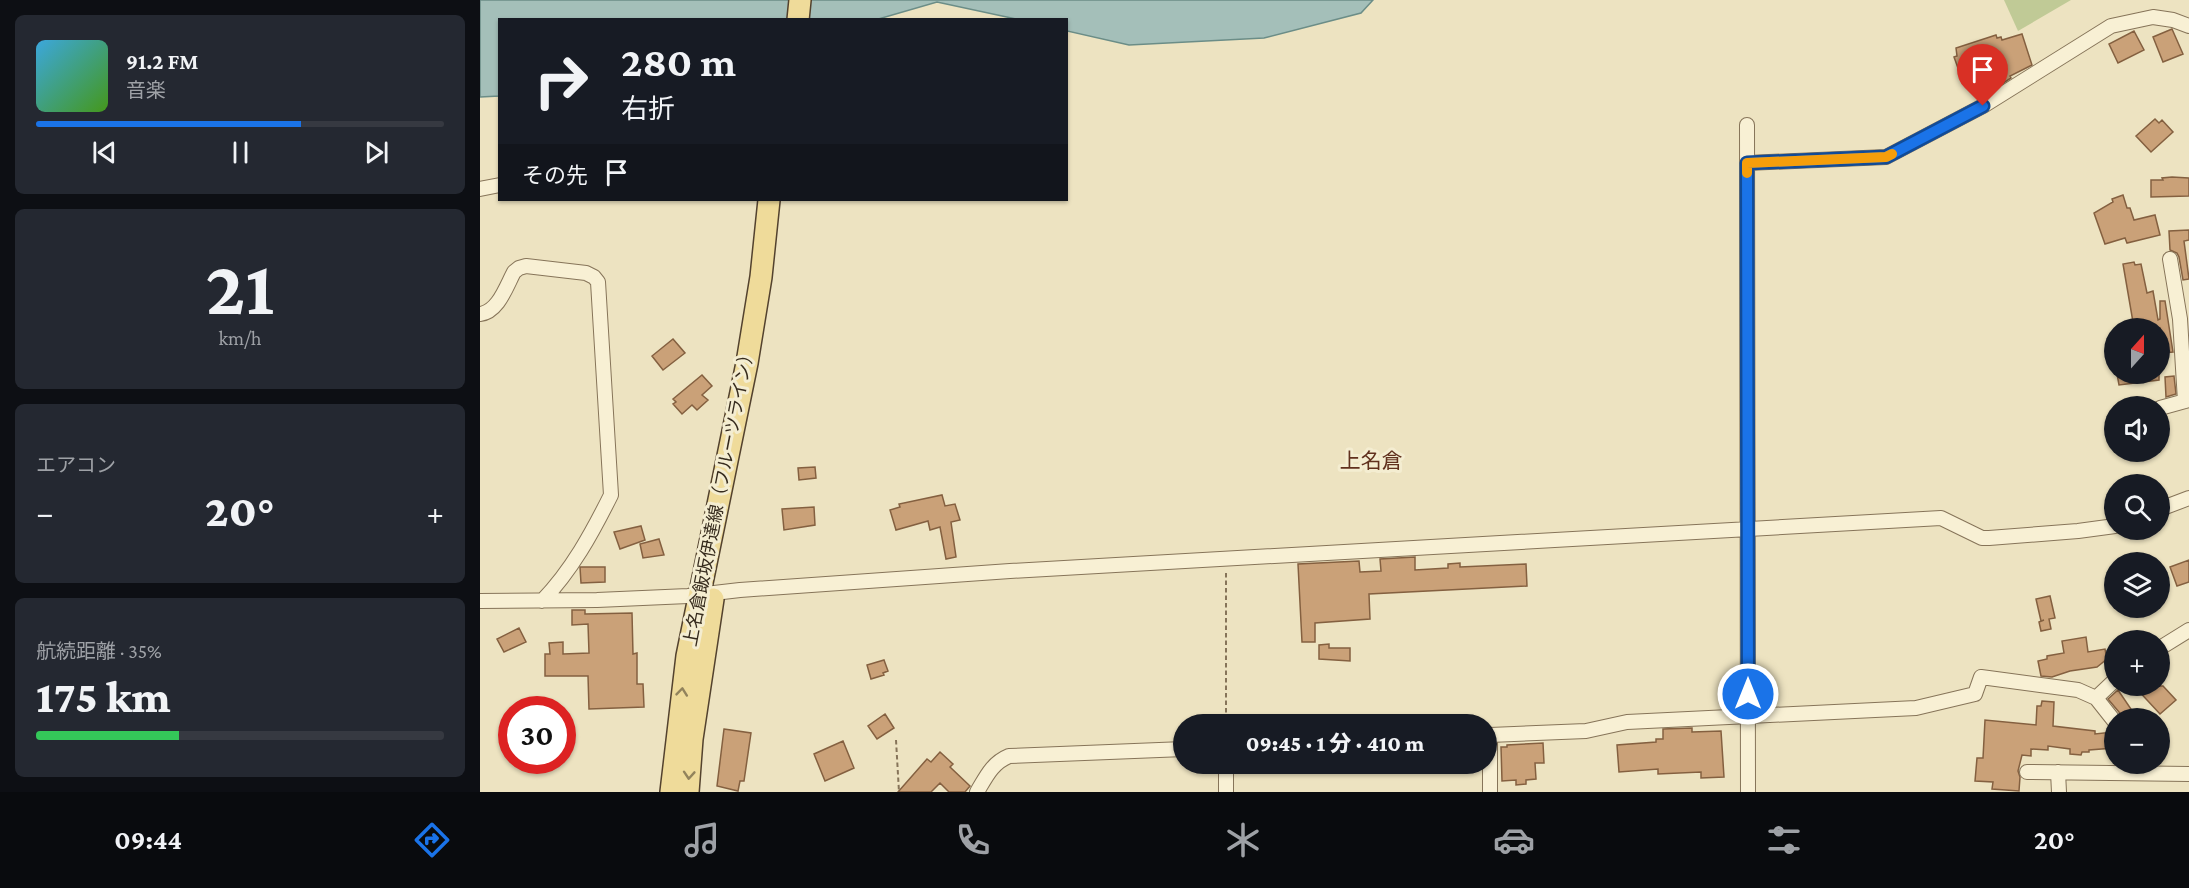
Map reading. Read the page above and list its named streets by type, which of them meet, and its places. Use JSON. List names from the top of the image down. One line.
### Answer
{"streets":{"main road":["上名倉飯坂伊達線（フルーツライン）"]},"districts":["上名倉"],"north":"top","page":{"turn":["280 m","右折"],"song":["91.2 FM","音楽"],"then":"その先","tile":[["21","km/h"],"エアコン",["航続距離 · 35%","175 km"]],"map_buttons":["+","−"],"heat":["−","20°","+"],"limit":"30","trip":"09:45 · 1 分 · 410 m","tabs":["09:44","20°"]}}
